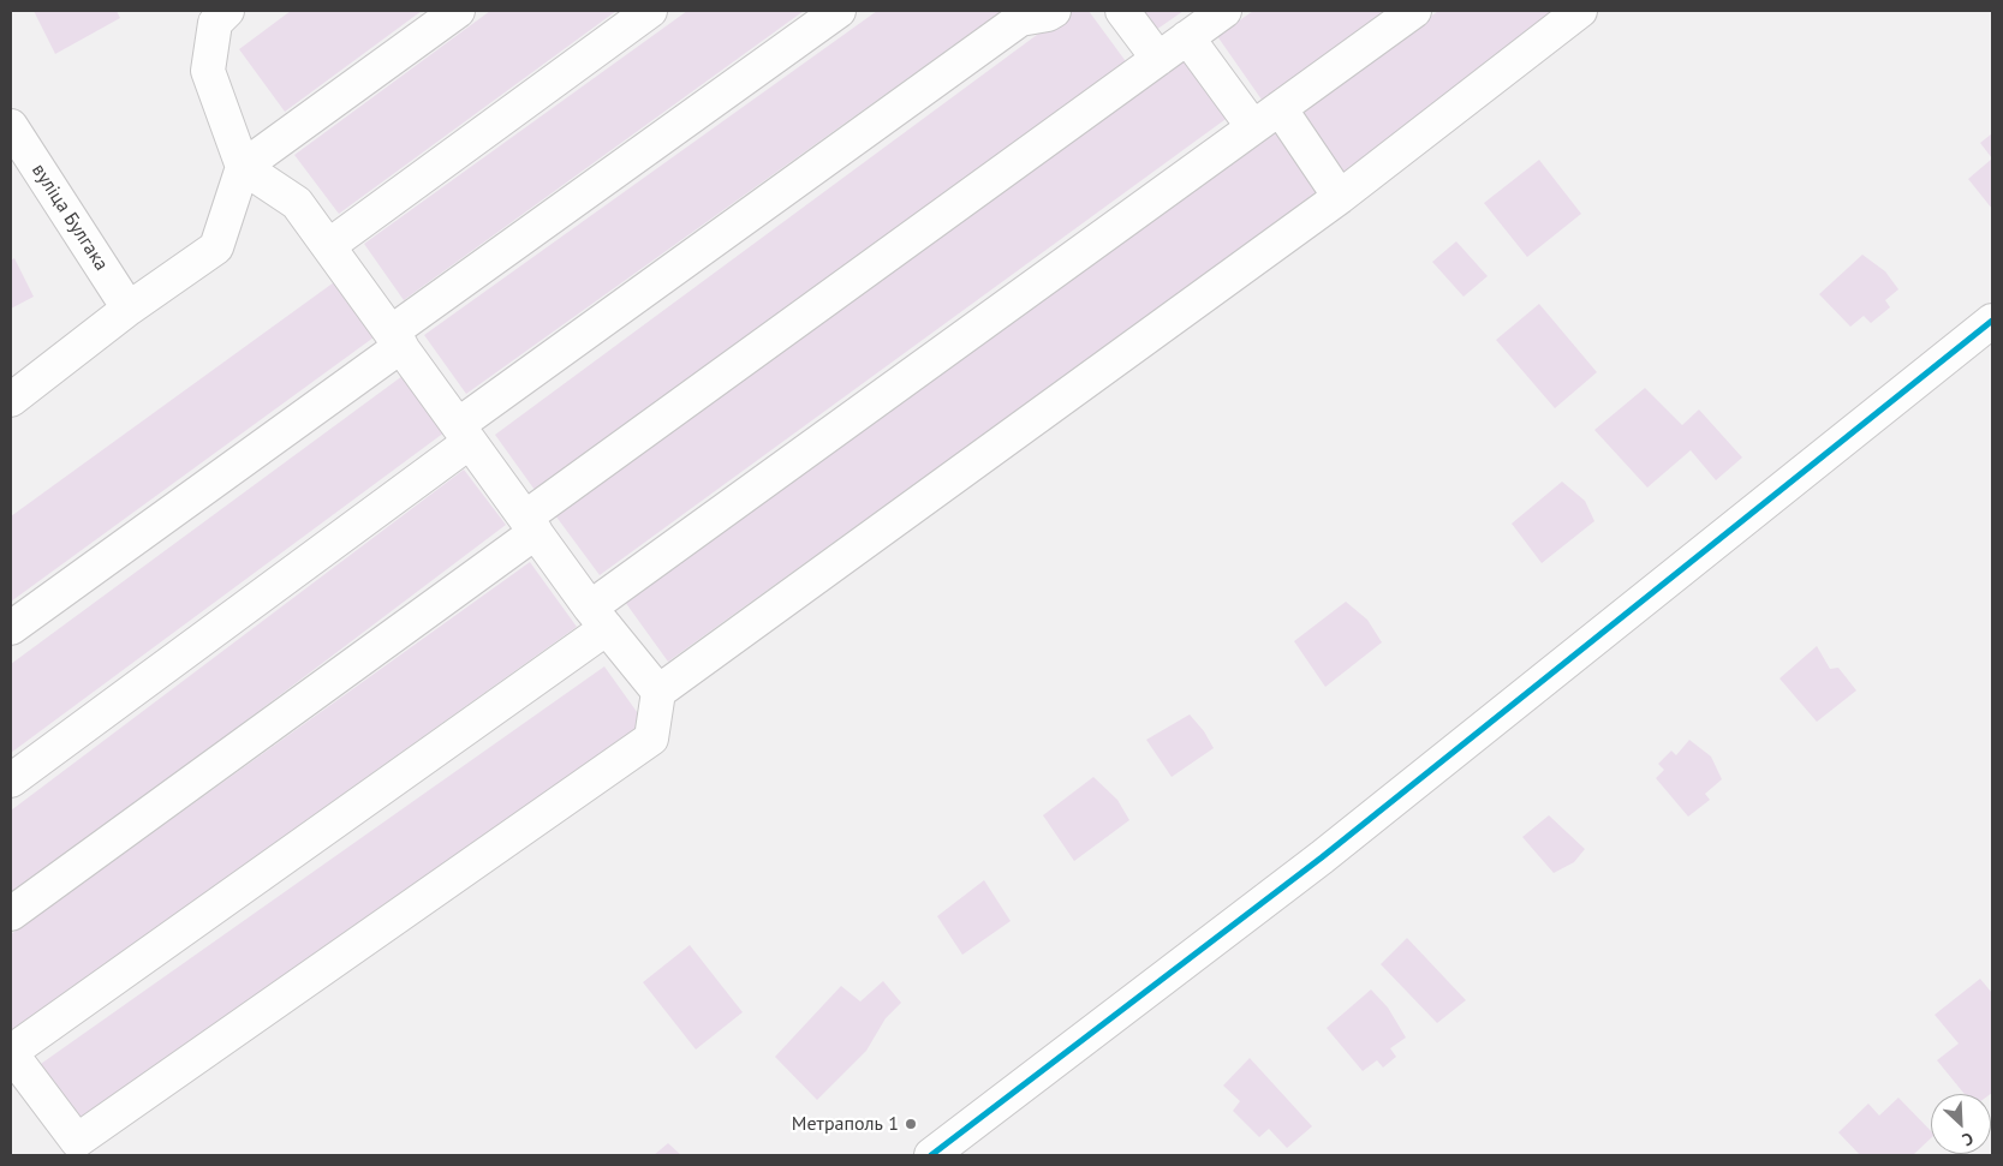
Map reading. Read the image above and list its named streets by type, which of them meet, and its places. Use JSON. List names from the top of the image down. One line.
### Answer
{"streets":{"street":["вуліца Булгака"]},"places":["Метраполь 1"],"north":"bottom right"}
